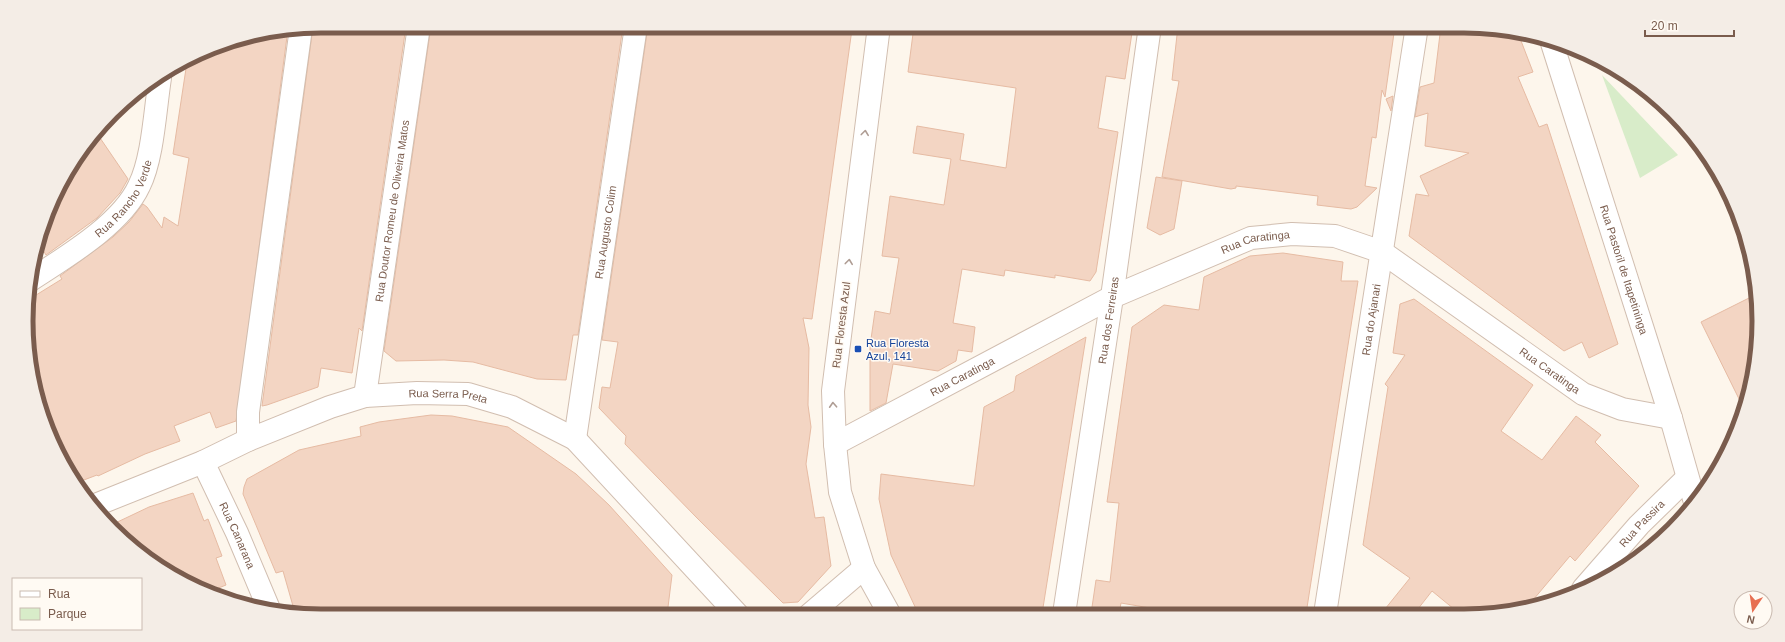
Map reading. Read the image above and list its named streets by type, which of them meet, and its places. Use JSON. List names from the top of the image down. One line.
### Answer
{"streets":{"street":["Rua Rancho Verde","Rua Doutor Romeu de Oliveira Matos","Rua Augusto Colim","Rua Caratinga","Rua Pastoril de Itapetininga","Rua dos Ferreiras","Rua do Ajanari","Rua Floresta Azul","Rua Serra Preta","Rua Passira","Rua Canarana"]},"crossings":[["Rua Doutor Romeu de Oliveira Matos","Rua Serra Preta"],["Rua Augusto Colim","Rua Serra Preta"],["Rua Caratinga","Rua Pastoril de Itapetininga"],["Rua Caratinga","Rua dos Ferreiras"],["Rua Caratinga","Rua do Ajanari"],["Rua Caratinga","Rua Floresta Azul"],["Rua Pastoril de Itapetininga","Rua Passira"],["Rua Serra Preta","Rua Canarana"]],"one_way":["Rua Floresta Azul"],"places":{"transit":["Rua Floresta Azul, 141"]},"legend":["Rua","Parque"],"scale_bar":"20 m","north":"bottom"}
